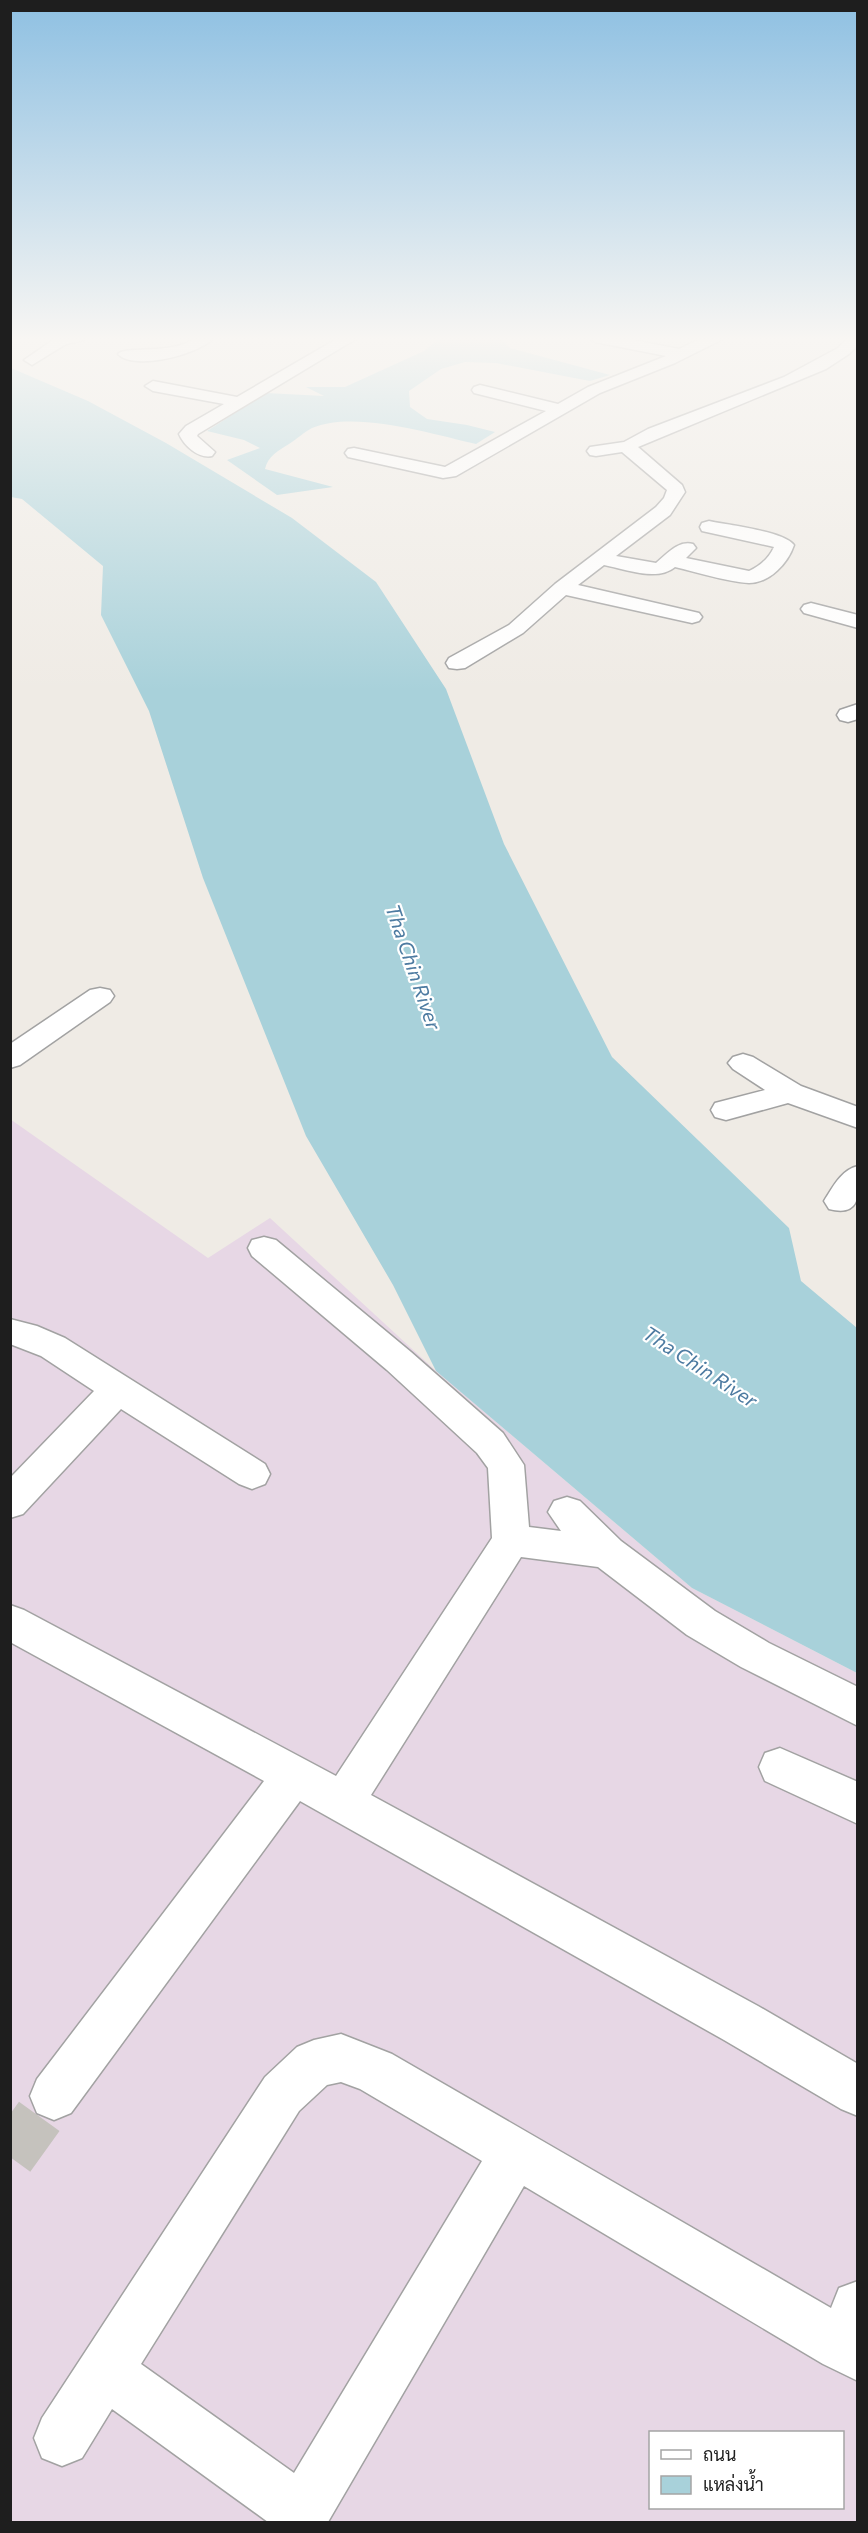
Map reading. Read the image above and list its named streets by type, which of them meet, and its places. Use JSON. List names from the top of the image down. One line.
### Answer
{"water":["Tha Chin River"],"legend":["ถนน","แหล่งน้ำ"]}
